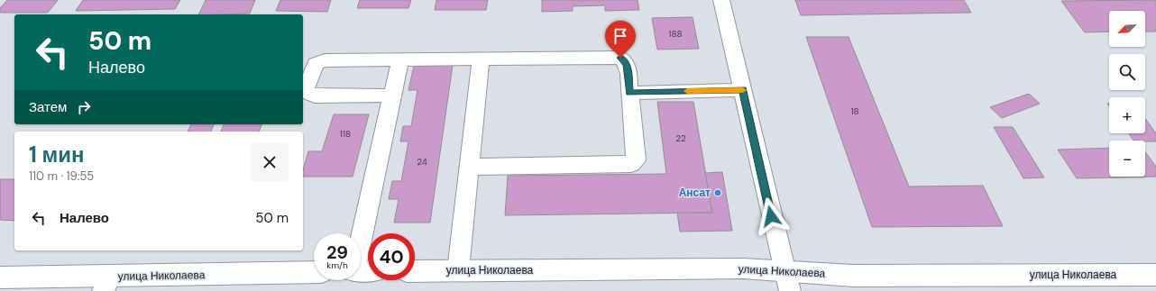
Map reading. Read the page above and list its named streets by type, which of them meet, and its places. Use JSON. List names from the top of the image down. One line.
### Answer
{"streets":{"main road":["улица Николаева"]},"places":["Ансат"],"house_numbers":["188","18","118","22","24"],"north":"bottom left","page":{"map_buttons":["+","−"],"turn":["50 m","Налево"],"then":"Затем","heading":["1 мин","110 m · 19:55"],"list":[{"name":"Налево","value":"50 m"}],"speed":"29 km/h","limit":"40"}}
